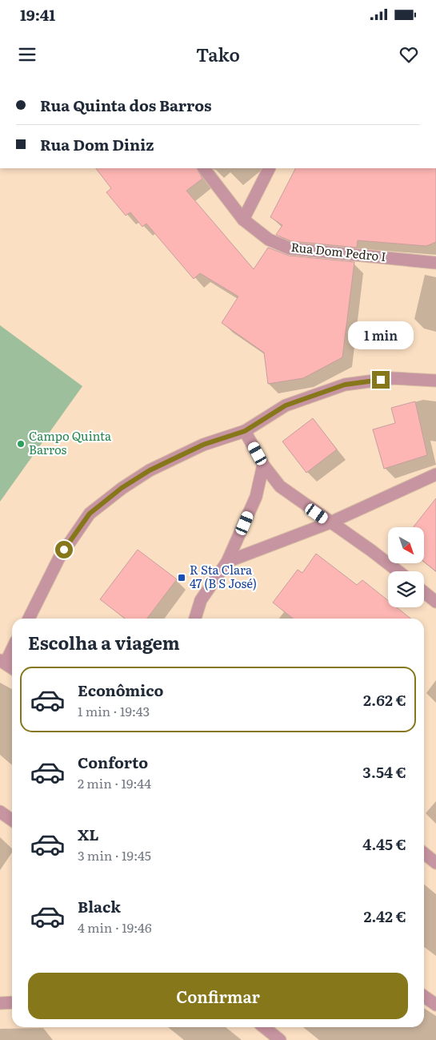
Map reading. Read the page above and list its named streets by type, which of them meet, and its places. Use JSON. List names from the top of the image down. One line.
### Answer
{"streets":{"street":["Rua Dom Pedro I"]},"places":{"other":["Campo Quinta Barros"],"transit":["R Sta Clara 47 (B S José)"]},"north":"bottom right","page":{"status":"19:41","header":"Tako","banner":["Rua Quinta dos Barros","Rua Dom Diniz"],"bubble":"1 min","heading":"Escolha a viagem","list":[{"name":"Econômico","note":"1 min · 19:43","value":"2.62 €"},{"name":"Conforto","note":"2 min · 19:44","value":"3.54 €"},{"name":"XL","note":"3 min · 19:45","value":"4.45 €"},{"name":"Black","note":"4 min · 19:46","value":"2.42 €"}],"buttons":"Confirmar"}}
